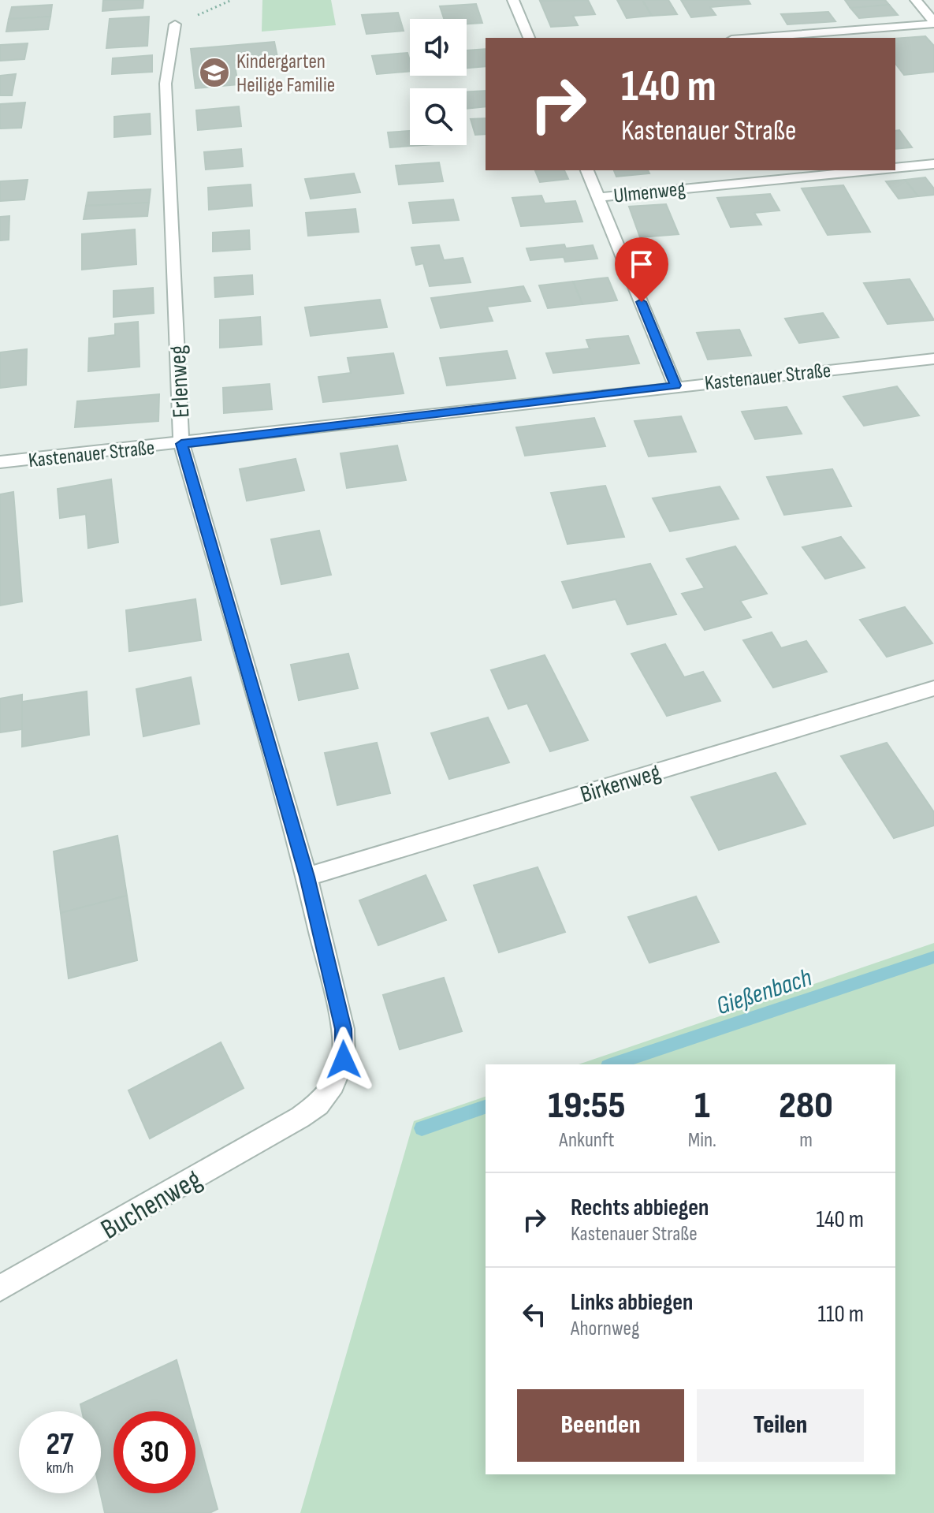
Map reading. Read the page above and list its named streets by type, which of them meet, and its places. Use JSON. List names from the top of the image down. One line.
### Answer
{"streets":{"street":["Ulmenweg","Kastenauer Straße","Erlenweg","Birkenweg","Buchenweg"]},"crossings":[["Kastenauer Straße","Erlenweg"],["Erlenweg","Birkenweg"],["Erlenweg","Buchenweg"]],"water":["Gießenbach"],"places":{"school or university":["Kindergarten Heilige Familie"]},"page":{"turn":["140 m","Kastenauer Straße"],"eta":["19:55","Ankunft","1","Min.","280","m"],"list":[{"name":"Rechts abbiegen","note":"Kastenauer Straße","value":"140 m"},{"name":"Links abbiegen","note":"Ahornweg","value":"110 m"}],"buttons":["Beenden","Teilen"],"speed":"27 km/h","limit":"30"}}
